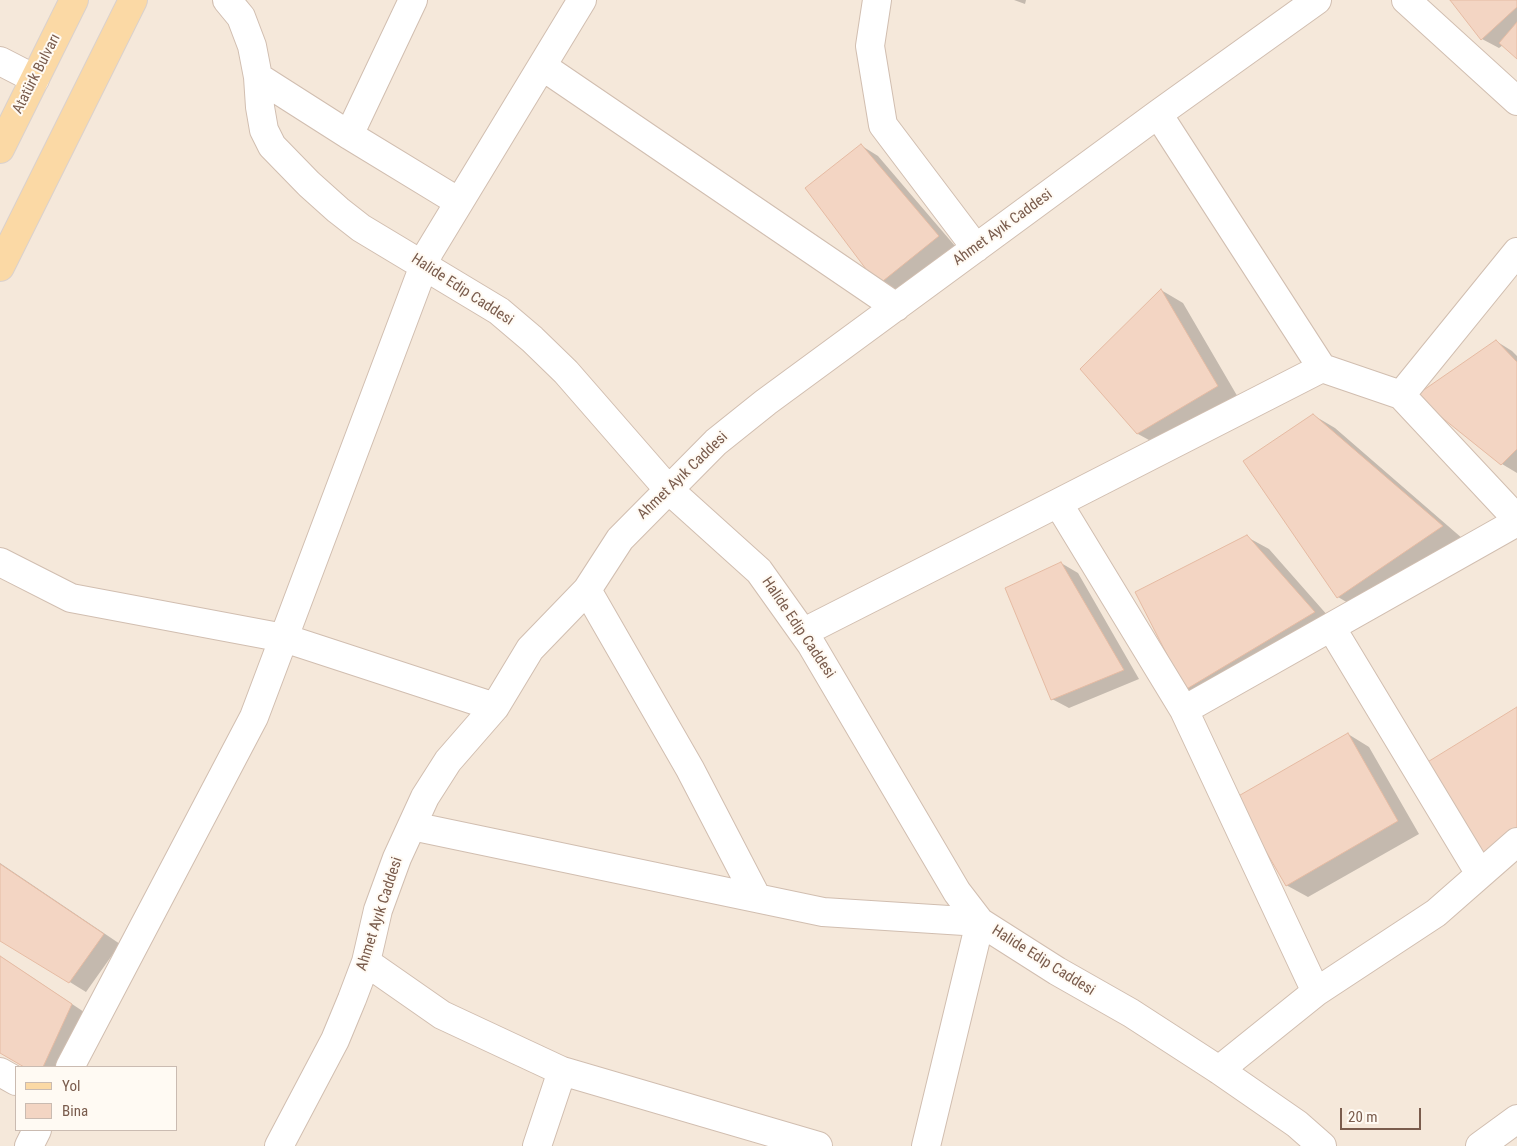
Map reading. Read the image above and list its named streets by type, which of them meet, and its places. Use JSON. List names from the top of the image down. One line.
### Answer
{"streets":{"main road":["Atatürk Bulvarı"],"street":["Ahmet Ayık Caddesi","Halide Edip Caddesi"]},"crossings":[["Ahmet Ayık Caddesi","Halide Edip Caddesi"]],"legend":["Yol","Bina"],"scale_bar":"20 m"}
